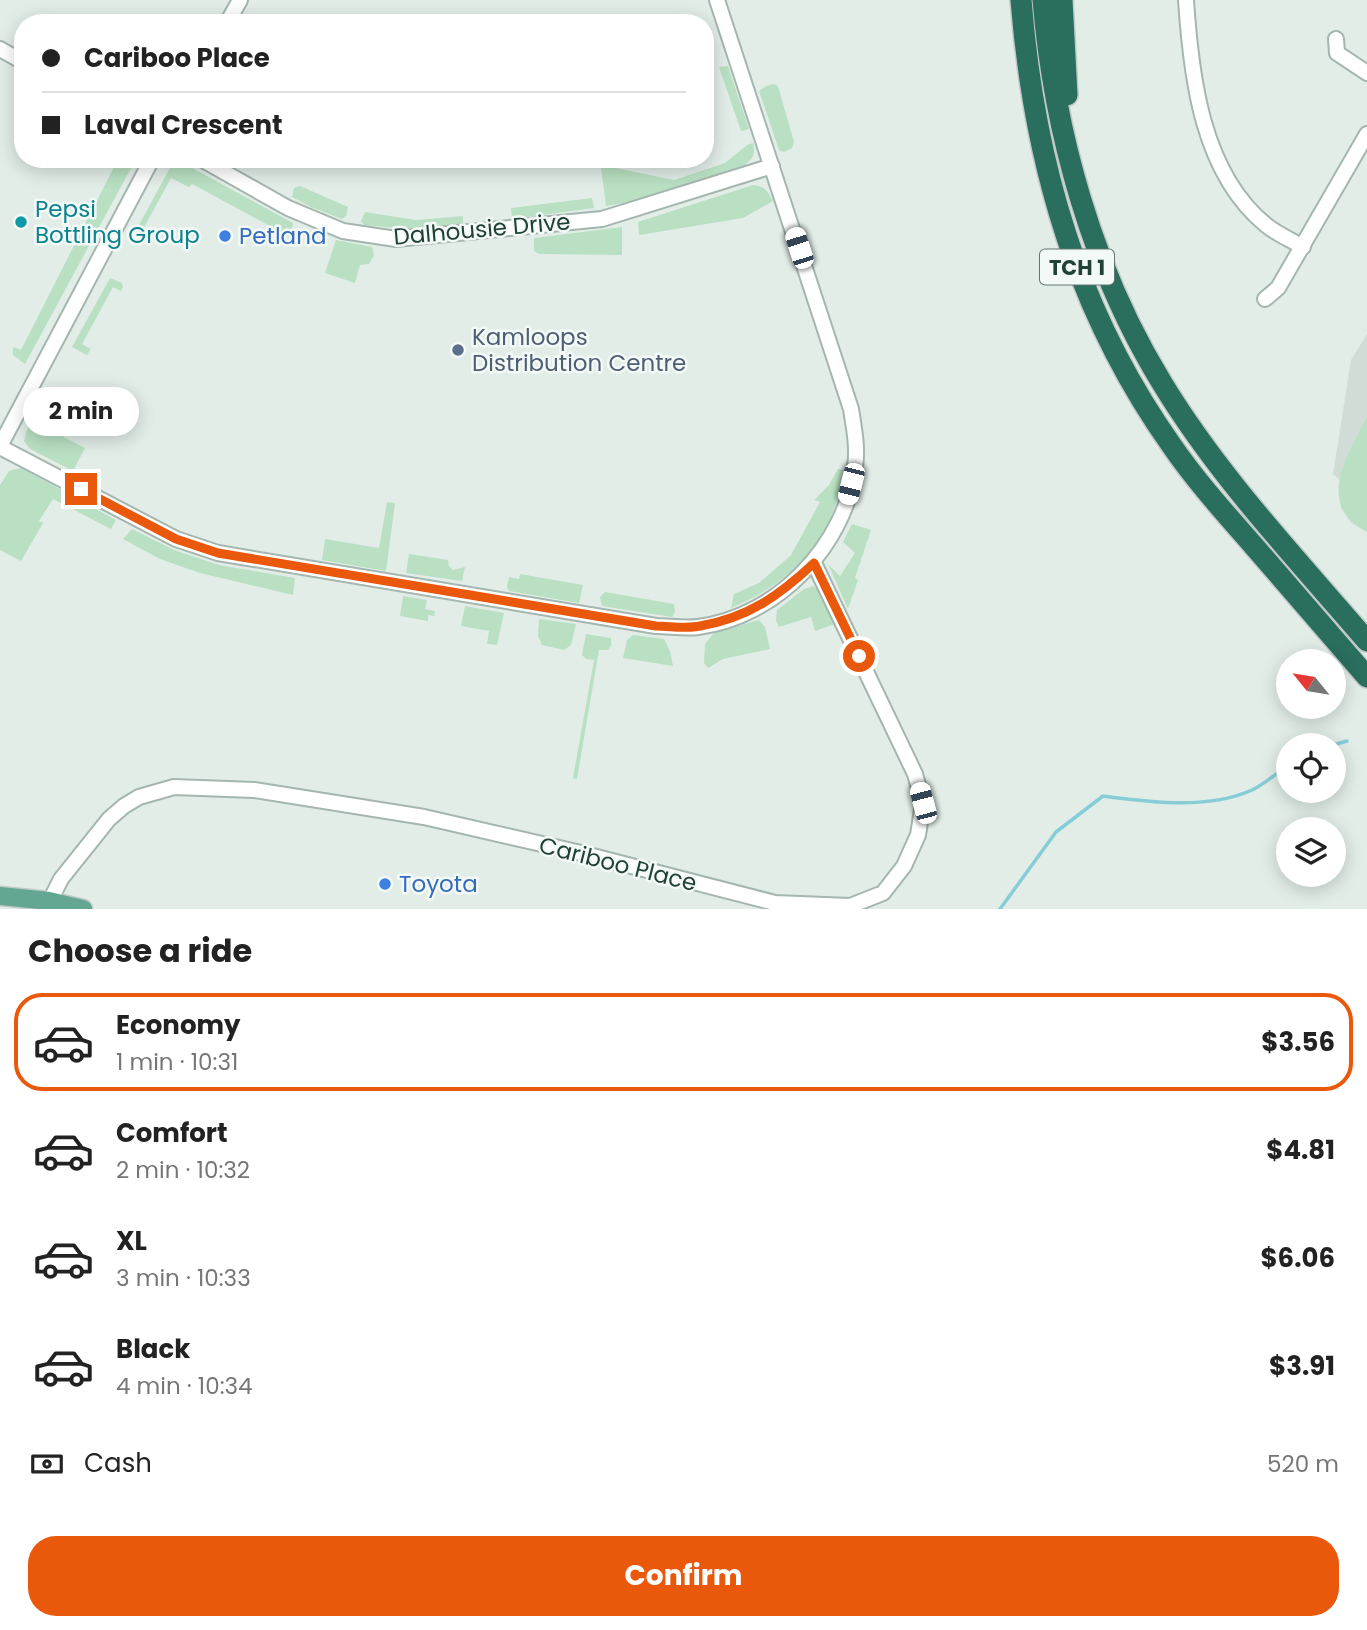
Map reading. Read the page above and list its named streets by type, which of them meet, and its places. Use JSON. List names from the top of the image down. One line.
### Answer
{"streets":{"highway":["TCH 1"],"street":["Dalhousie Drive","Cariboo Place"]},"places":["Pepsi Bottling Group","Petland","Kamloops Distribution Centre","Toyota"],"north":"top left","page":{"banner":["Cariboo Place","Laval Crescent"],"bubble":"2 min","heading":"Choose a ride","list":[{"name":"Economy","note":"1 min · 10:31","value":"$3.56"},{"name":"Comfort","note":"2 min · 10:32","value":"$4.81"},{"name":"XL","note":"3 min · 10:33","value":"$6.06"},{"name":"Black","note":"4 min · 10:34","value":"$3.91"}],"pay":["Cash","520 m"],"buttons":"Confirm"}}
